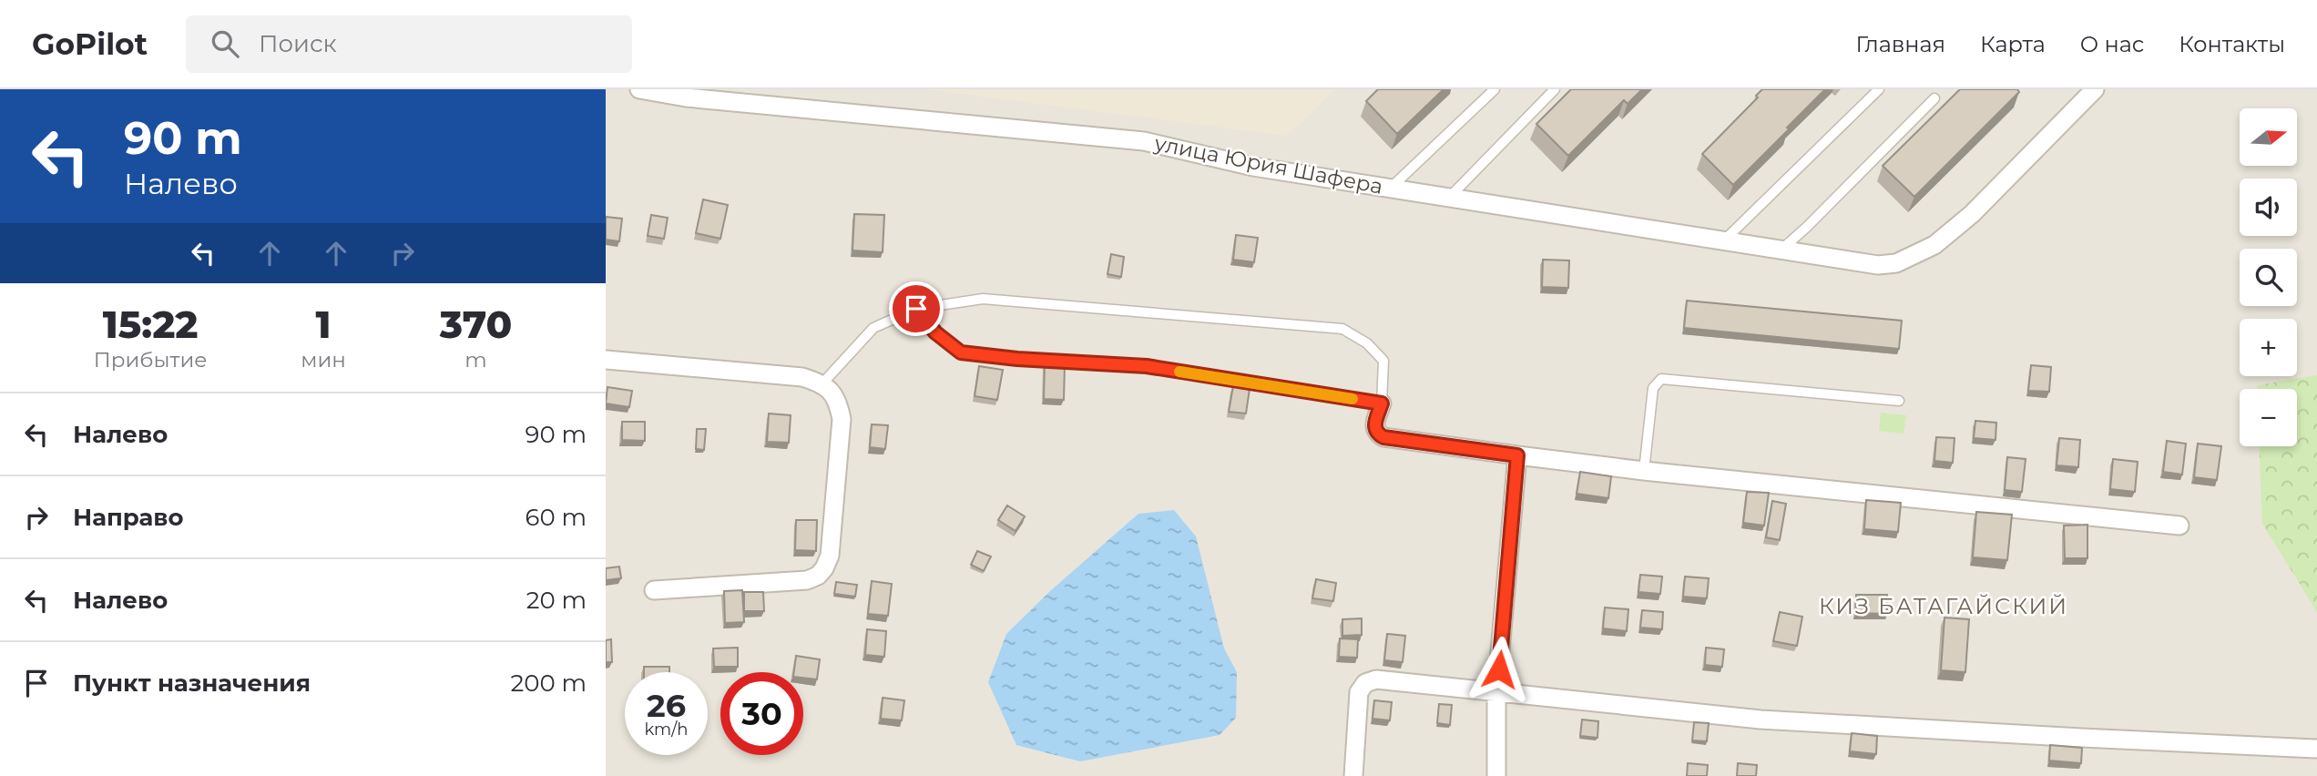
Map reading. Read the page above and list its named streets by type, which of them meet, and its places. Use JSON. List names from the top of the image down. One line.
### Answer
{"streets":{"street":["улица Юрия Шафера"]},"districts":["КИЗ БАТАГАЙСКИЙ"],"north":"right","page":{"header":"GoPilot","search":"Поиск","nav":["Главная","Карта","О нас","Контакты"],"turn":["90 m","Налево"],"map_buttons":["+","−"],"eta":["15:22","Прибытие","1","мин","370","m"],"list":[{"name":"Налево","value":"90 m"},{"name":"Направо","value":"60 m"},{"name":"Налево","value":"20 m"},{"name":"Пункт назначения","value":"200 m"}],"speed":"26 km/h","limit":"30"}}
